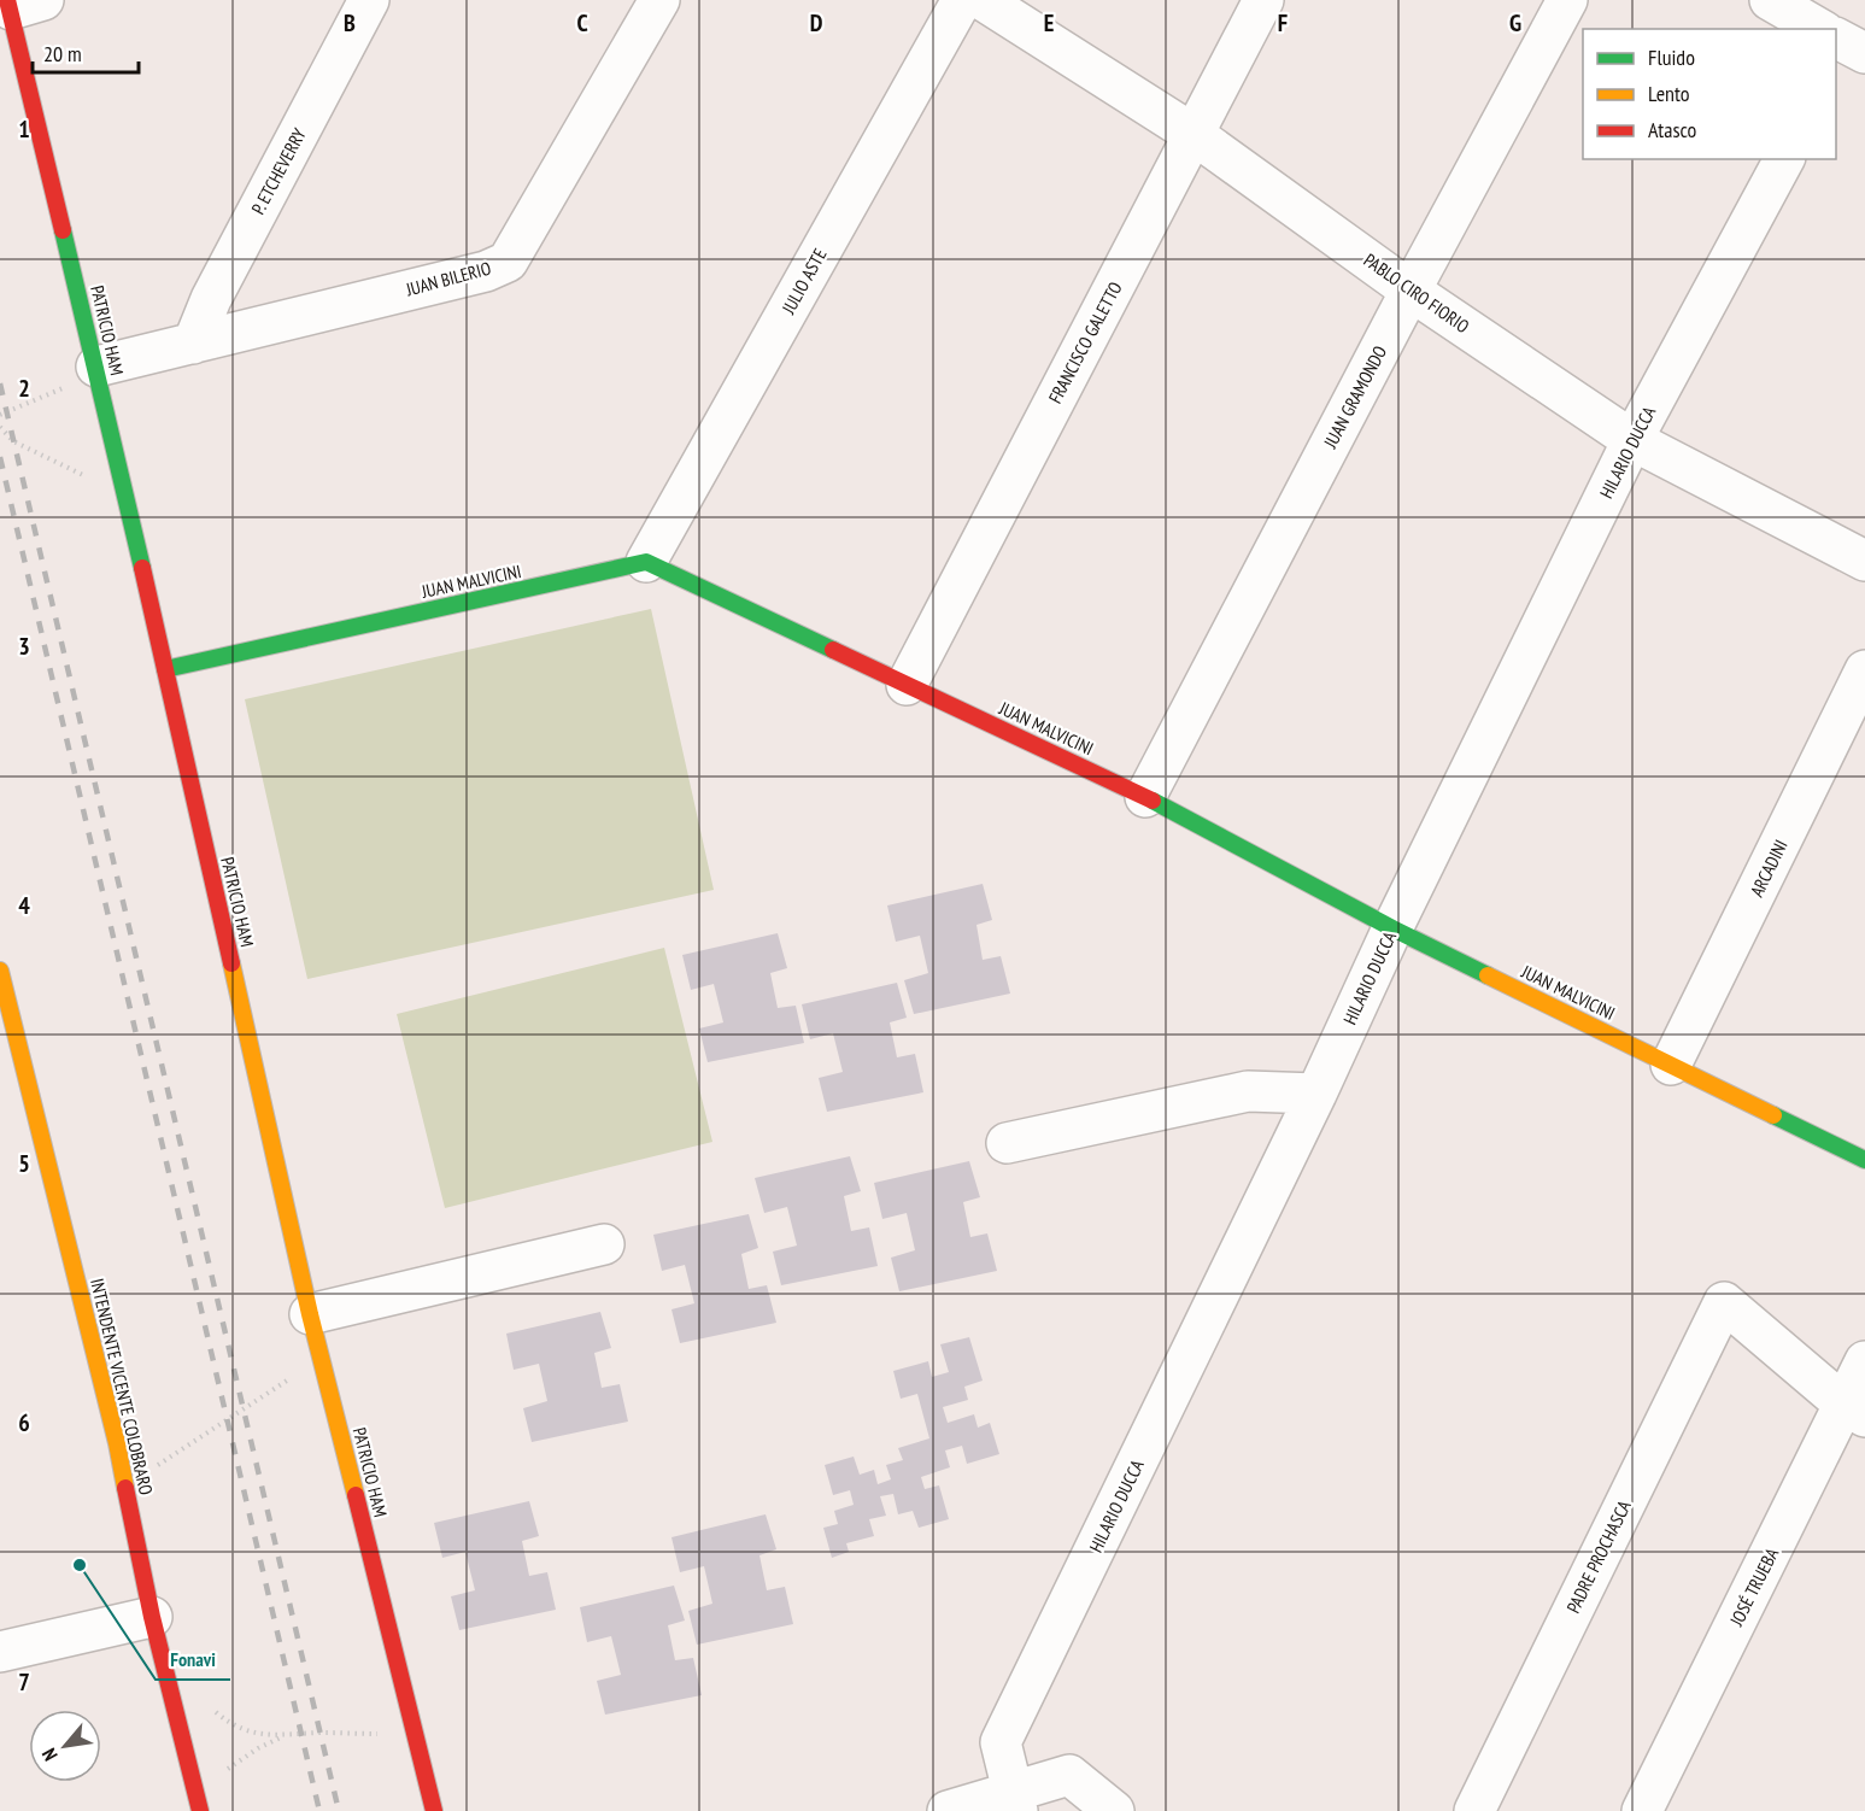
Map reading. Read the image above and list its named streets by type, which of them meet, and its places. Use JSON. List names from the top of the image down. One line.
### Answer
{"streets":{"street":["P. ETCHEVERRY","JUAN BILERIO","JULIO ASTE","PABLO CIRO FIORIO","PATRICIO HAM","FRANCISCO GALETTO","JUAN GRAMONDO","HILARIO DUCCA","JUAN MALVICINI","ARCADINI","INTENDENTE VICENTE COLOBRARO","PADRE PROCHASCA","JOSÉ TRUEBA"]},"crossings":[["P. ETCHEVERRY","JUAN BILERIO"],["JUAN BILERIO","PATRICIO HAM"],["JULIO ASTE","JUAN MALVICINI"],["PABLO CIRO FIORIO","FRANCISCO GALETTO"],["PABLO CIRO FIORIO","JUAN GRAMONDO"],["PABLO CIRO FIORIO","HILARIO DUCCA"],["PATRICIO HAM","JUAN MALVICINI"],["FRANCISCO GALETTO","JUAN MALVICINI"],["JUAN GRAMONDO","JUAN MALVICINI"],["HILARIO DUCCA","JUAN MALVICINI"],["JUAN MALVICINI","ARCADINI"],["PADRE PROCHASCA","JOSÉ TRUEBA"]],"places":["Fonavi"],"legend":["Fluido","Lento","Atasco"],"scale_bar":"20 m","north":"bottom left","grid":{"columns":["B","C","D","E","F","G"],"rows":["1","2","3","4","5","6","7"]}}
